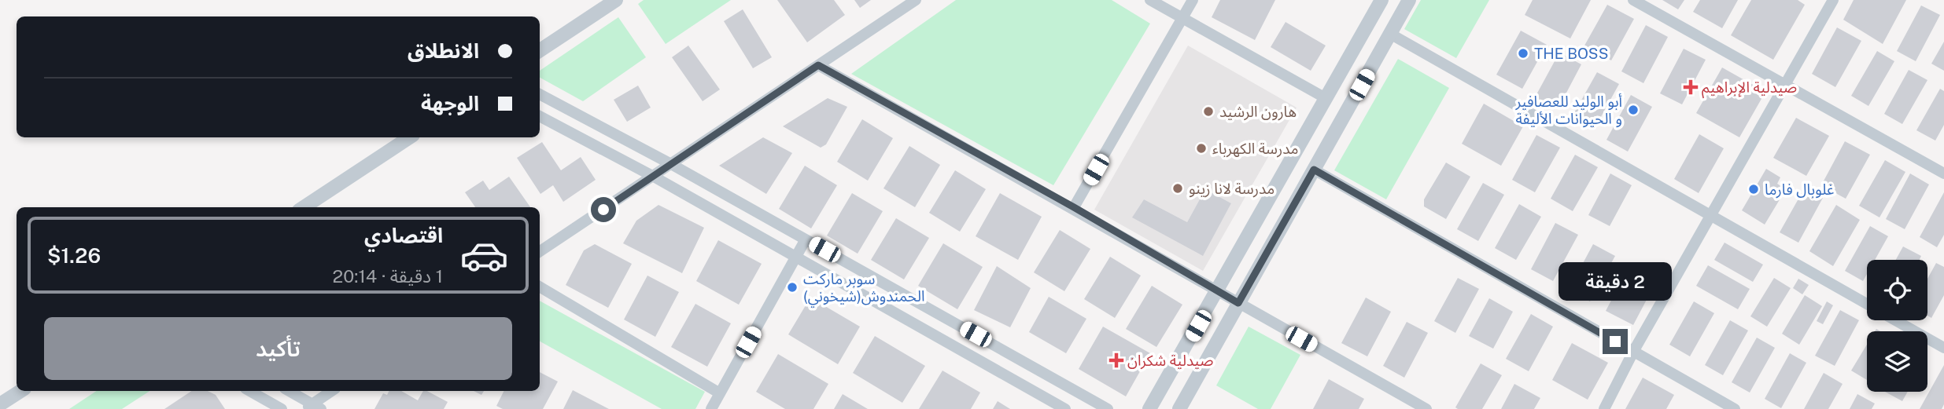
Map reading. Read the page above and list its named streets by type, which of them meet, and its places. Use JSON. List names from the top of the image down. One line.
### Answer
{"places":{"other":["THE BOSS","أبو الوليد للعصافير و الحيوانات الأليفة","هارون الرشيد","مدرسة الكهرباء","مدرسة لانا زينو","غلوبال فارما","سوبر ماركت الحمندوش(شيخوني)"],"health":["صيدلية الإبراهيم","صيدلية شكران"]},"page":{"banner":["الانطلاق","الوجهة"],"list":[{"name":"اقتصادي","note":"1 دقيقة · 20:14","value":"$1.26"}],"bubble":"2 دقيقة","buttons":"تأكيد"}}
